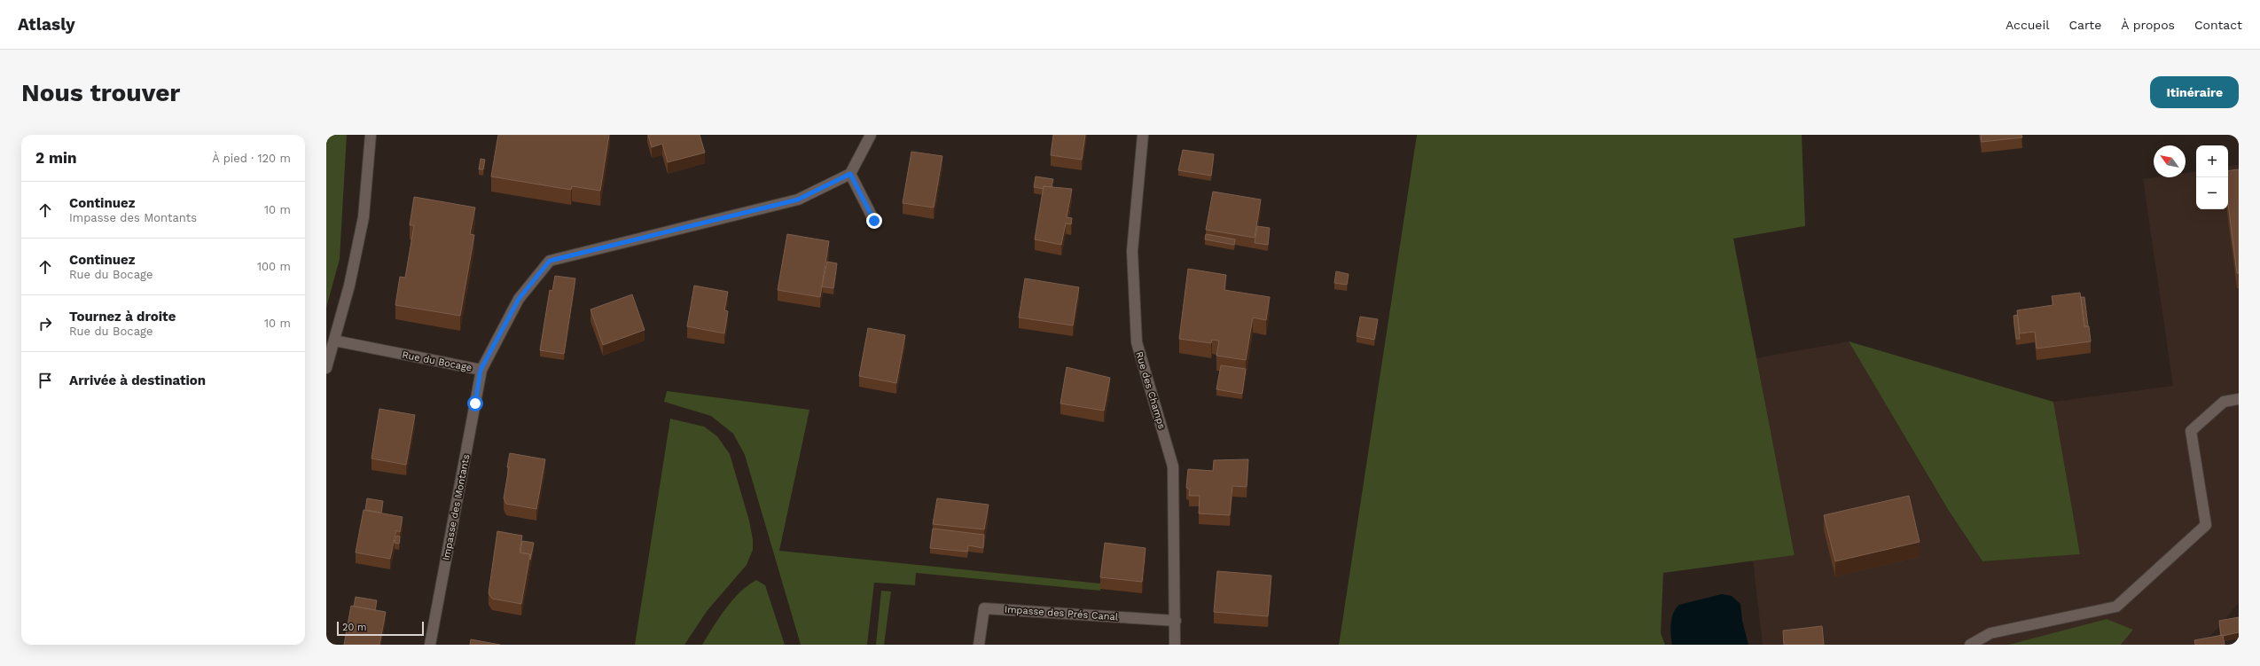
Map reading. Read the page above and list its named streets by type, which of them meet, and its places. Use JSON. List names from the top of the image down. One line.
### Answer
{"streets":{"street":["Rue du Bocage","Rue des Champs","Impasse des Montants","Impasse des Prés Canal"]},"crossings":[["Rue du Bocage","Impasse des Montants"],["Rue des Champs","Impasse des Prés Canal"]],"scale_bar":"20 m","north":"top left","page":{"header":"Atlasly","nav":["Accueil","Carte","À propos","Contact"],"buttons":"Itinéraire","title":"Nous trouver","heading":["2 min","À pied · 120 m"],"map_buttons":["+","−"],"list":[["Continuez","Impasse des Montants","10 m"],["Continuez","Rue du Bocage","100 m"],["Tournez à droite","Rue du Bocage","10 m"],"Arrivée à destination"],"scale":"20 m"}}
